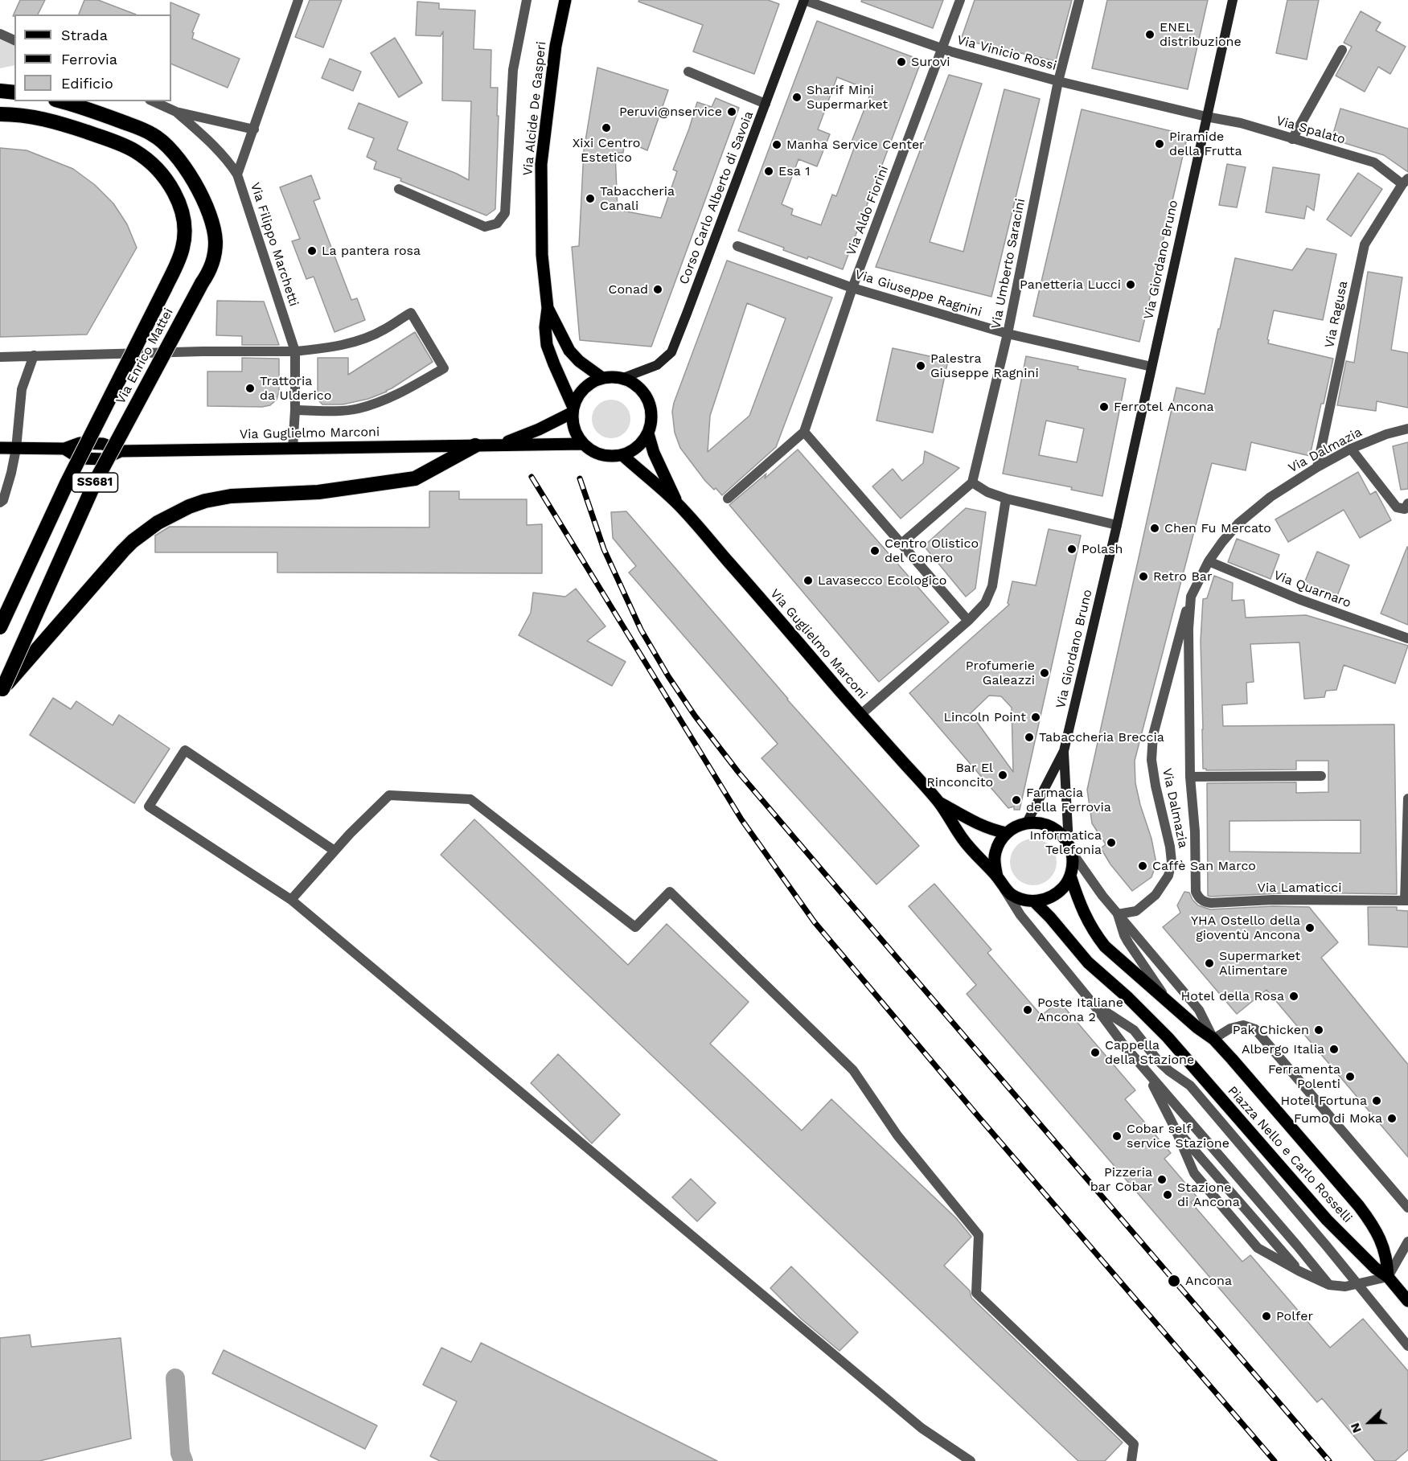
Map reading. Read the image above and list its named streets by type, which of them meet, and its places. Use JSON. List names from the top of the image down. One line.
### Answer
{"streets":{"highway":["Via Enrico Mattei","SS681"],"main road":["Via Alcide De Gasperi","Corso Carlo Alberto di Savoia","Via Giordano Bruno","Via Guglielmo Marconi","Piazza Nello e Carlo Rosselli"],"street":["Via Vinicio Rossi","Via Spalato","Via Aldo Fiorini","Via Filippo Marchetti","Via Umberto Saracini","Via Giuseppe Ragnini","Via Ragusa","Via Dalmazia","Via Quarnaro","Via Lamaticci"]},"crossings":[["Via Vinicio Rossi","Via Spalato"],["Via Vinicio Rossi","Corso Carlo Alberto di Savoia"],["Via Vinicio Rossi","Via Aldo Fiorini"],["Via Vinicio Rossi","Via Giordano Bruno"],["Via Vinicio Rossi","Via Umberto Saracini"],["Via Alcide De Gasperi","Corso Carlo Alberto di Savoia"],["Via Alcide De Gasperi","Via Guglielmo Marconi"],["Via Spalato","Via Giordano Bruno"],["Via Spalato","Via Ragusa"],["Corso Carlo Alberto di Savoia","Via Guglielmo Marconi"],["Via Aldo Fiorini","Via Giuseppe Ragnini"],["Via Filippo Marchetti","Via Guglielmo Marconi"],["Via Giordano Bruno","Via Giuseppe Ragnini"],["Via Giordano Bruno","Via Guglielmo Marconi"],["Via Umberto Saracini","Via Giuseppe Ragnini"],["Via Ragusa","Via Dalmazia"],["Via Enrico Mattei","SS681"],["Via Guglielmo Marconi","SS681"],["Via Guglielmo Marconi","Piazza Nello e Carlo Rosselli"],["Via Dalmazia","Via Quarnaro"],["Via Dalmazia","Via Lamaticci"]],"places":["ENEL distribuzione","Surovi","Sharif Mini Supermarket","Peruvi@nservice","Xixi Centro Estetico","Piramide della Frutta","Manha Service Center","Esa 1","Tabaccheria Canali","La pantera rosa","Panetteria Lucci","Conad","Palestra Giuseppe Ragnini","Trattoria da Ulderico","Ferrotel Ancona","Chen Fu Mercato","Polash","Centro Olistico del Conero","Retro Bar","Lavasecco Ecologico","Profumerie Galeazzi","Lincoln Point","Tabaccheria Breccia","Bar El Rinconcito","Farmacia della Ferrovia","Informatica Telefonia","Caffè San Marco","YHA Ostello della gioventù Ancona","Supermarket Alimentare","Hotel della Rosa","Poste Italiane Ancona 2","Pak Chicken","Albergo Italia","Cappella della Stazione","Ferramenta Polenti","Hotel Fortuna","Fumo di Moka","Cobar self service Stazione","Pizzeria bar Cobar","Stazione di Ancona","Ancona","Polfer"],"legend":["Strada","Ferrovia","Edificio"],"north":"left"}
